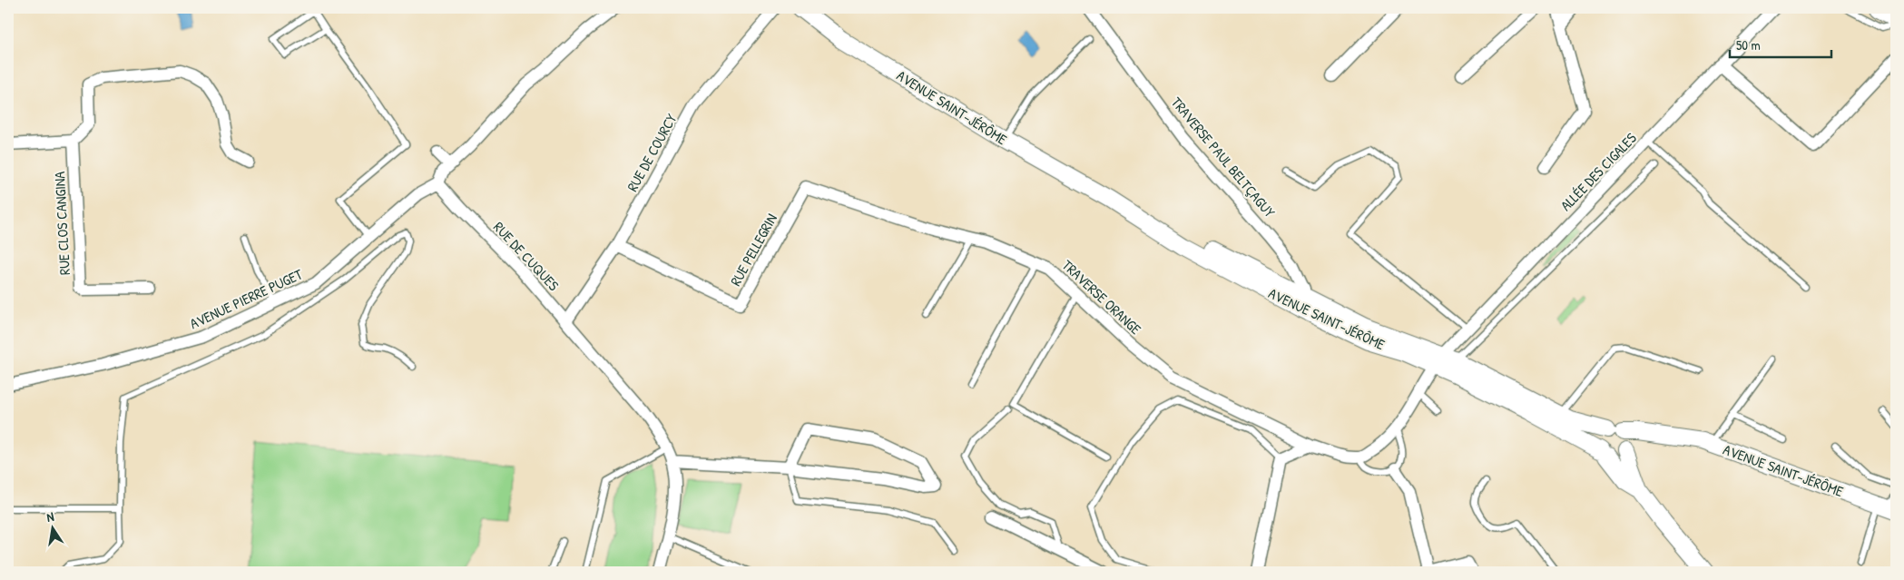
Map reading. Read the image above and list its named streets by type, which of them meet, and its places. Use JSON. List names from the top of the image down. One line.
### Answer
{"streets":{"street":["AVENUE SAINT-JÉRÔME","RUE DE COURCY","TRAVERSE PAUL BELTÇAGUY","ALLÉE DES CIGALES","RUE CLOS CANGINA","RUE PELLEGRIN","RUE DE CUQUES","TRAVERSE ORANGE","AVENUE PIERRE PUGET"]},"crossings":[["AVENUE SAINT-JÉRÔME","TRAVERSE PAUL BELTÇAGUY"],["AVENUE SAINT-JÉRÔME","ALLÉE DES CIGALES"],["RUE DE COURCY","RUE PELLEGRIN"],["RUE DE COURCY","RUE DE CUQUES"],["ALLÉE DES CIGALES","TRAVERSE ORANGE"],["RUE PELLEGRIN","TRAVERSE ORANGE"],["RUE DE CUQUES","AVENUE PIERRE PUGET"]],"scale_bar":"50 m","north":"top"}
